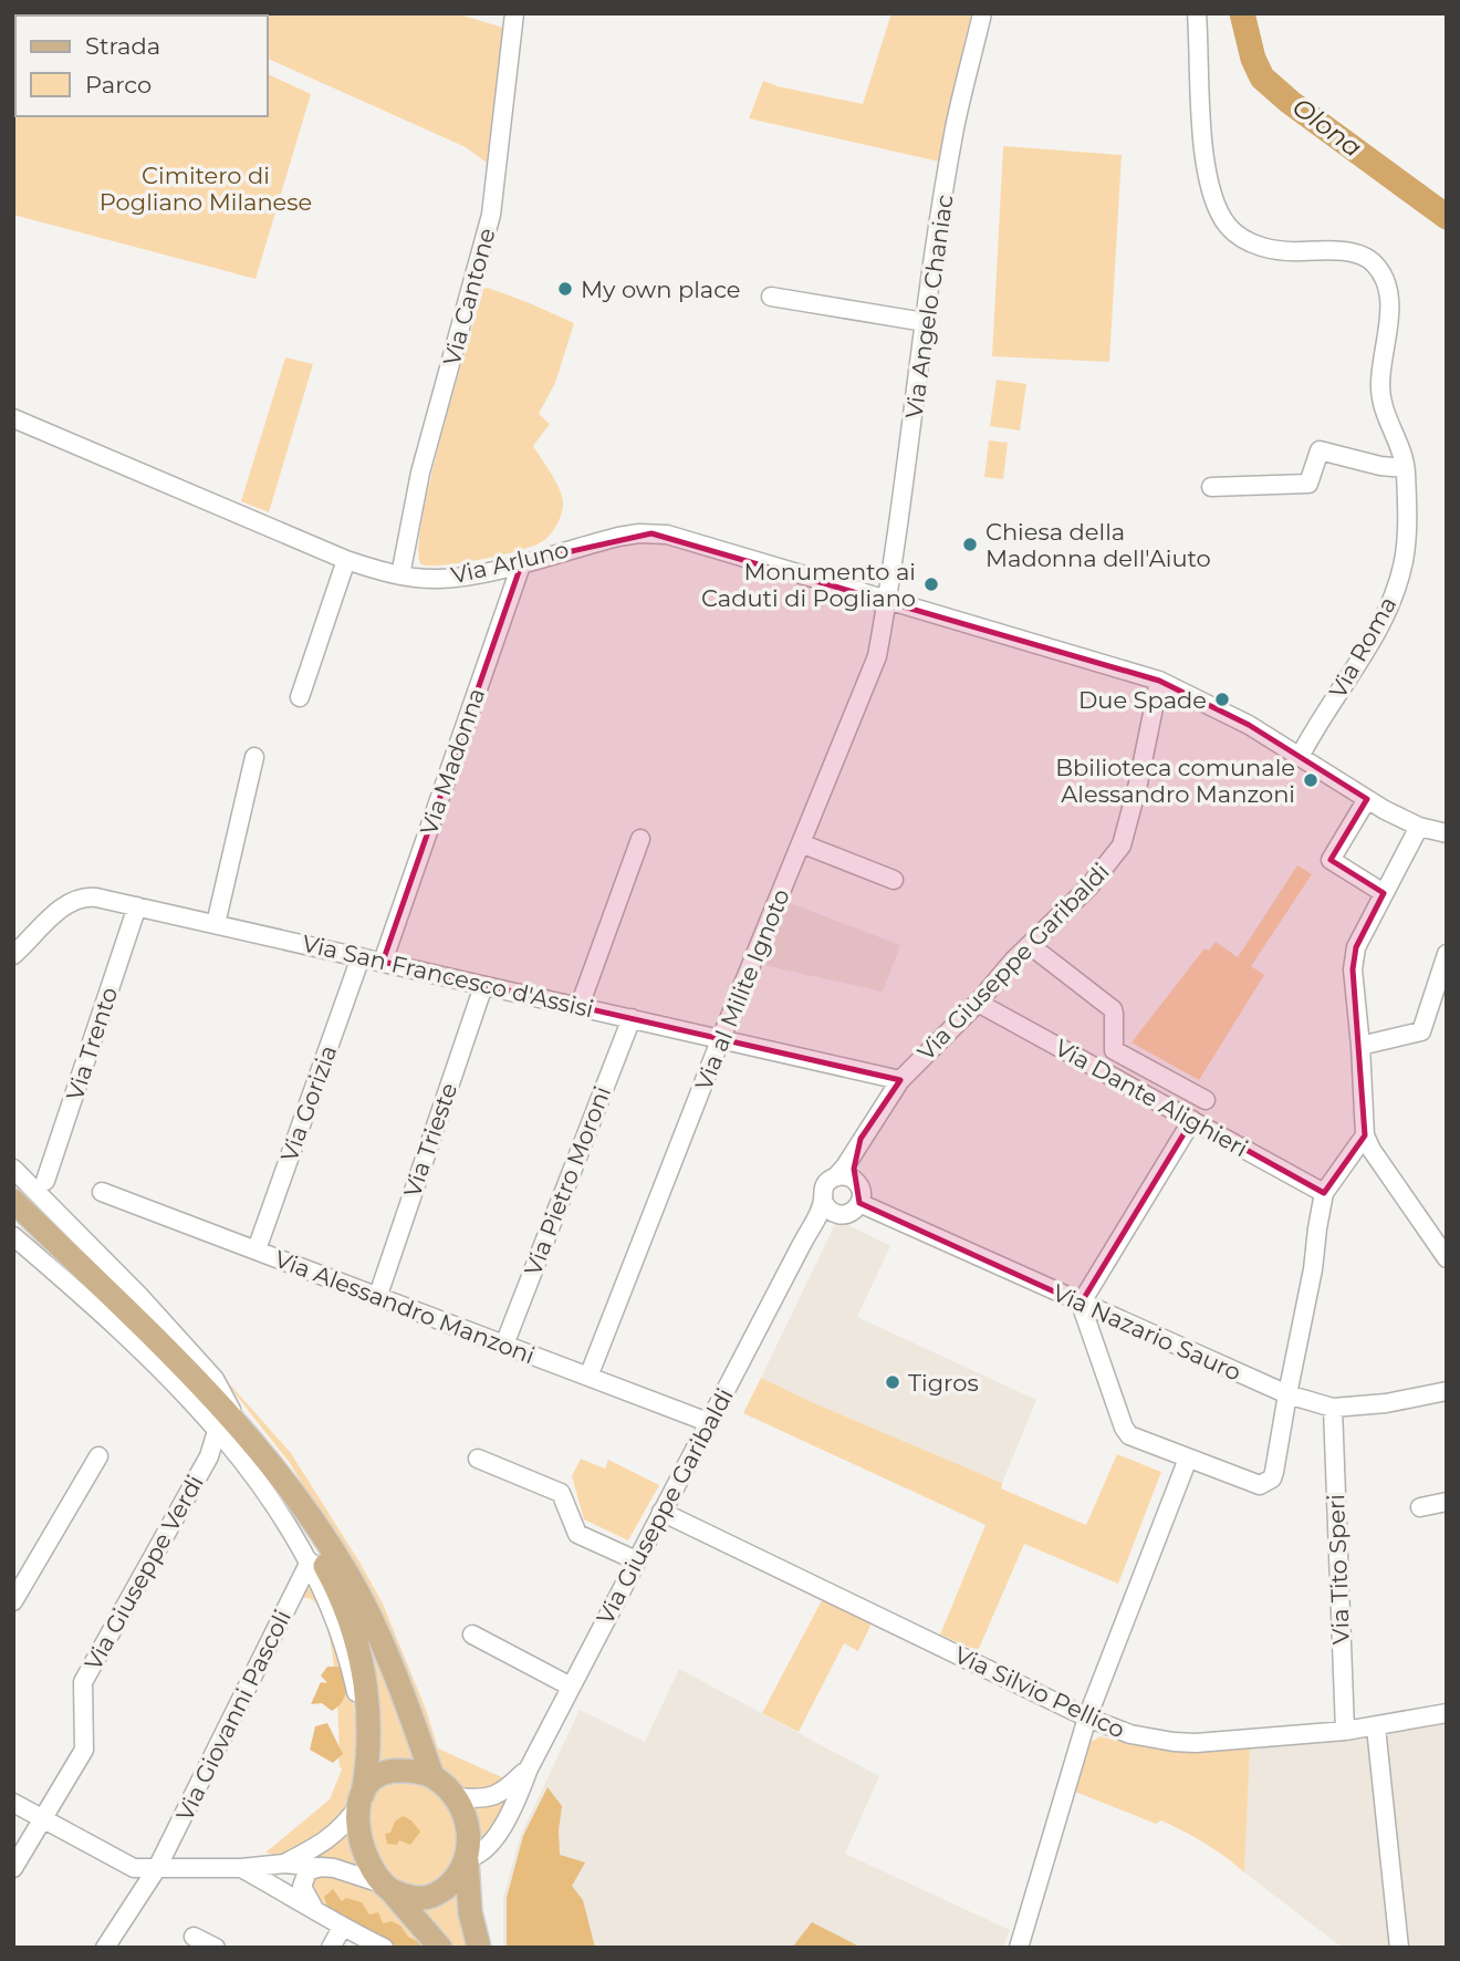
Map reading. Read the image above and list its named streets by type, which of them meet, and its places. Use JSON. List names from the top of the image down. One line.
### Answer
{"streets":{"street":["Via Cantone","Via Angelo Chaniac","Via Arluno","Via Roma","Via Madonna","Via Giuseppe Garibaldi","Via San Francesco d'Assisi","Via al Milite Ignoto","Via Trento","Via Dante Alighieri","Via Gorizia","Via Trieste","Via Pietro Moroni","Via Alessandro Manzoni","Via Nazario Sauro","Via Tito Speri","Via Giuseppe Verdi","Via Silvio Pellico","Via Giovanni Pascoli"]},"crossings":[["Via Cantone","Via Arluno"],["Via Angelo Chaniac","Via Arluno"],["Via Angelo Chaniac","Via al Milite Ignoto"],["Via Arluno","Via Roma"],["Via Arluno","Via Madonna"],["Via Arluno","Via Giuseppe Garibaldi"],["Via Arluno","Via al Milite Ignoto"],["Via Madonna","Via San Francesco d'Assisi"],["Via Giuseppe Garibaldi","Via San Francesco d'Assisi"],["Via Giuseppe Garibaldi","Via Dante Alighieri"],["Via Giuseppe Garibaldi","Via Alessandro Manzoni"],["Via Giuseppe Garibaldi","Via Nazario Sauro"],["Via Giuseppe Garibaldi","Via Silvio Pellico"],["Via San Francesco d'Assisi","Via al Milite Ignoto"],["Via San Francesco d'Assisi","Via Trento"],["Via San Francesco d'Assisi","Via Gorizia"],["Via San Francesco d'Assisi","Via Trieste"],["Via San Francesco d'Assisi","Via Pietro Moroni"],["Via al Milite Ignoto","Via Alessandro Manzoni"],["Via Gorizia","Via Alessandro Manzoni"],["Via Trieste","Via Alessandro Manzoni"],["Via Pietro Moroni","Via Alessandro Manzoni"],["Via Nazario Sauro","Via Tito Speri"],["Via Tito Speri","Via Silvio Pellico"]],"water":["Olona"],"parks":["Cimitero di Pogliano Milanese"],"places":["My own place","Chiesa della Madonna dell'Aiuto","Monumento ai Caduti di Pogliano","Due Spade","Bbilioteca comunale Alessandro Manzoni","Tigros"],"legend":["Strada","Parco"]}
